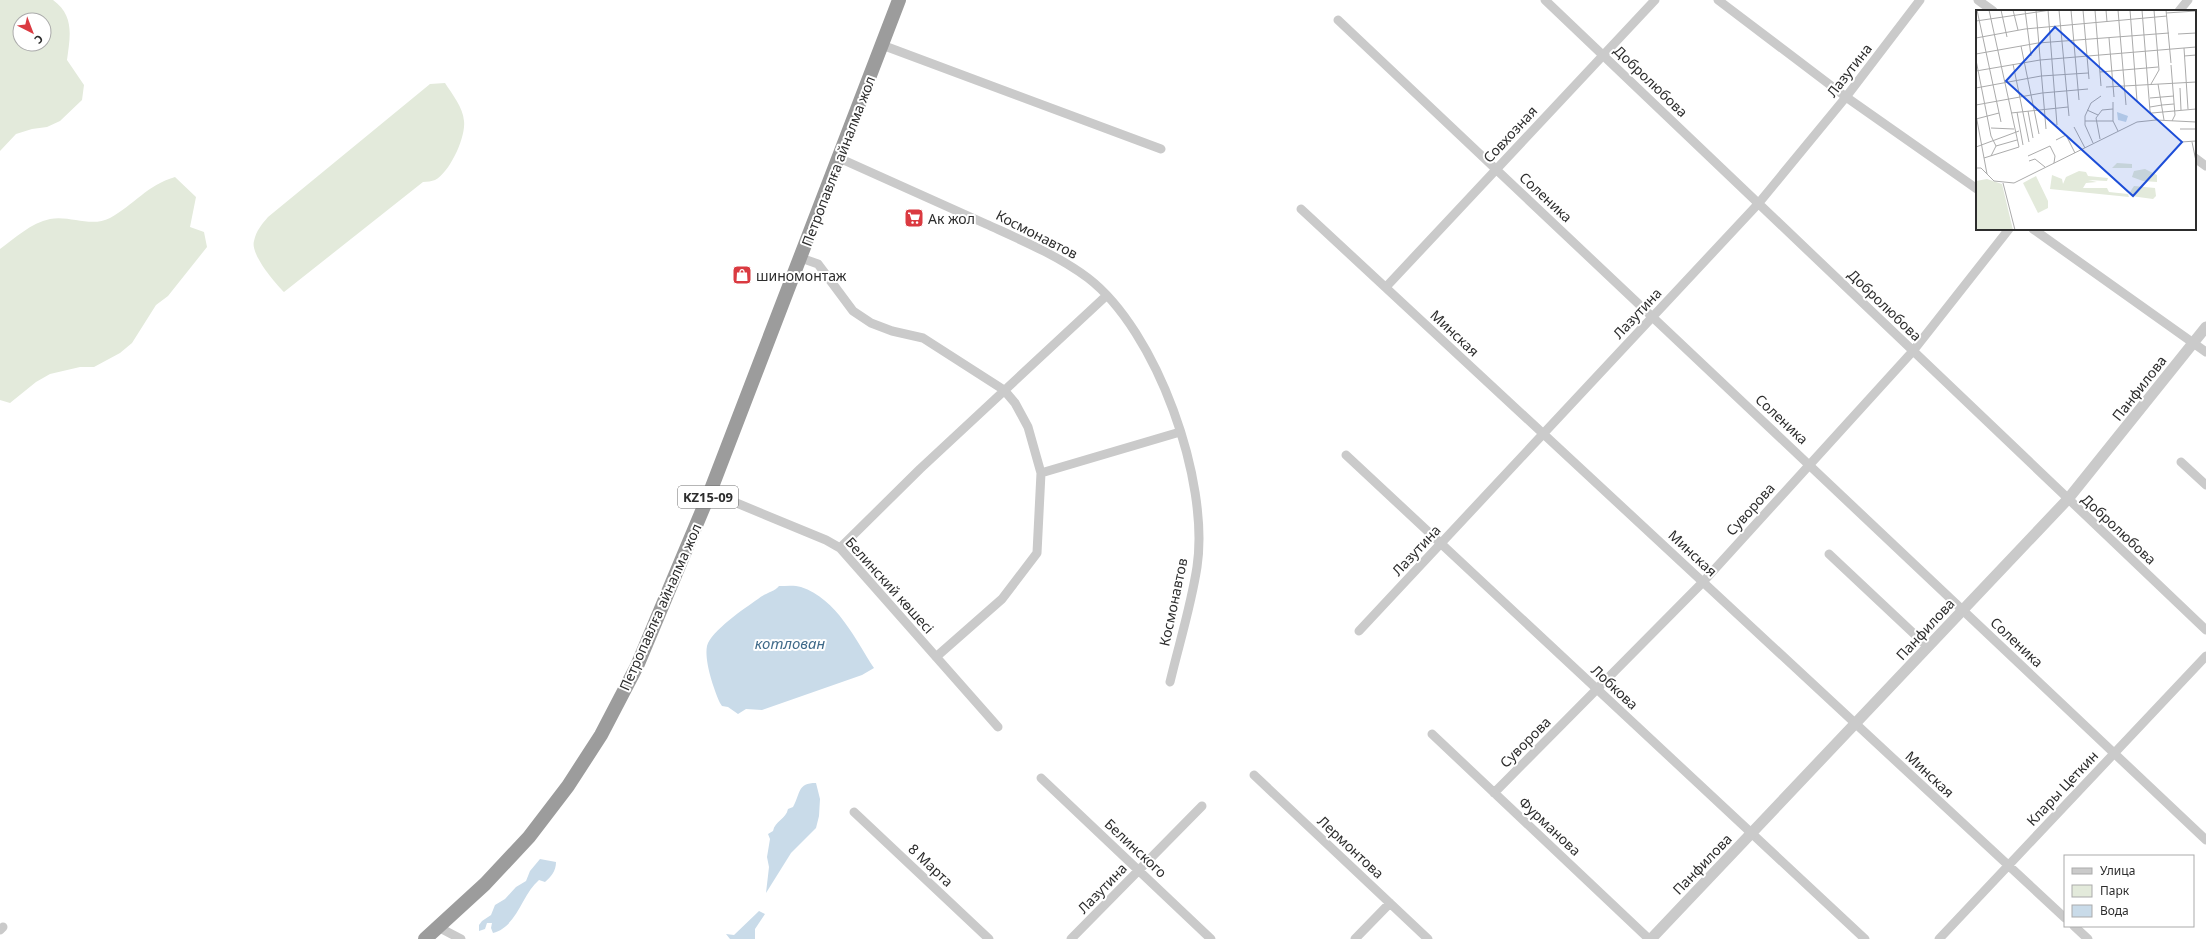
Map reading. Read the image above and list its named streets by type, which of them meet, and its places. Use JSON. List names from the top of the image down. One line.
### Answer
{"streets":{"highway":["Петропавлға айналма жол","KZ15-09"],"street":["Лазутина","Добролюбова","Совхозная","Соленика","Космонавтов","Минская","Панфилова","Суворова","Белинский көшесі","Лобкова","Клары Цеткин","Фурманова","Лермонтова","Белинского","8 Марта"]},"crossings":[["Лазутина","Добролюбова"],["Лазутина","Соленика"],["Лазутина","Минская"],["Лазутина","Лобкова"],["Лазутина","Белинского"],["Добролюбова","Совхозная"],["Добролюбова","Панфилова"],["Добролюбова","Суворова"],["Совхозная","Соленика"],["Совхозная","Минская"],["Петропавлға айналма жол","Космонавтов"],["Петропавлға айналма жол","Белинский көшесі"],["Соленика","Панфилова"],["Соленика","Суворова"],["Соленика","Клары Цеткин"],["Минская","Панфилова"],["Минская","Суворова"],["Минская","Клары Цеткин"],["Панфилова","Лобкова"],["Панфилова","Фурманова"],["Суворова","Лобкова"],["Суворова","Фурманова"]],"water":["котлован"],"places":{"supermarket":["Ак жол"],"shop":["шиномонтаж"]},"legend":["Улица","Парк","Вода"],"north":"bottom right"}
